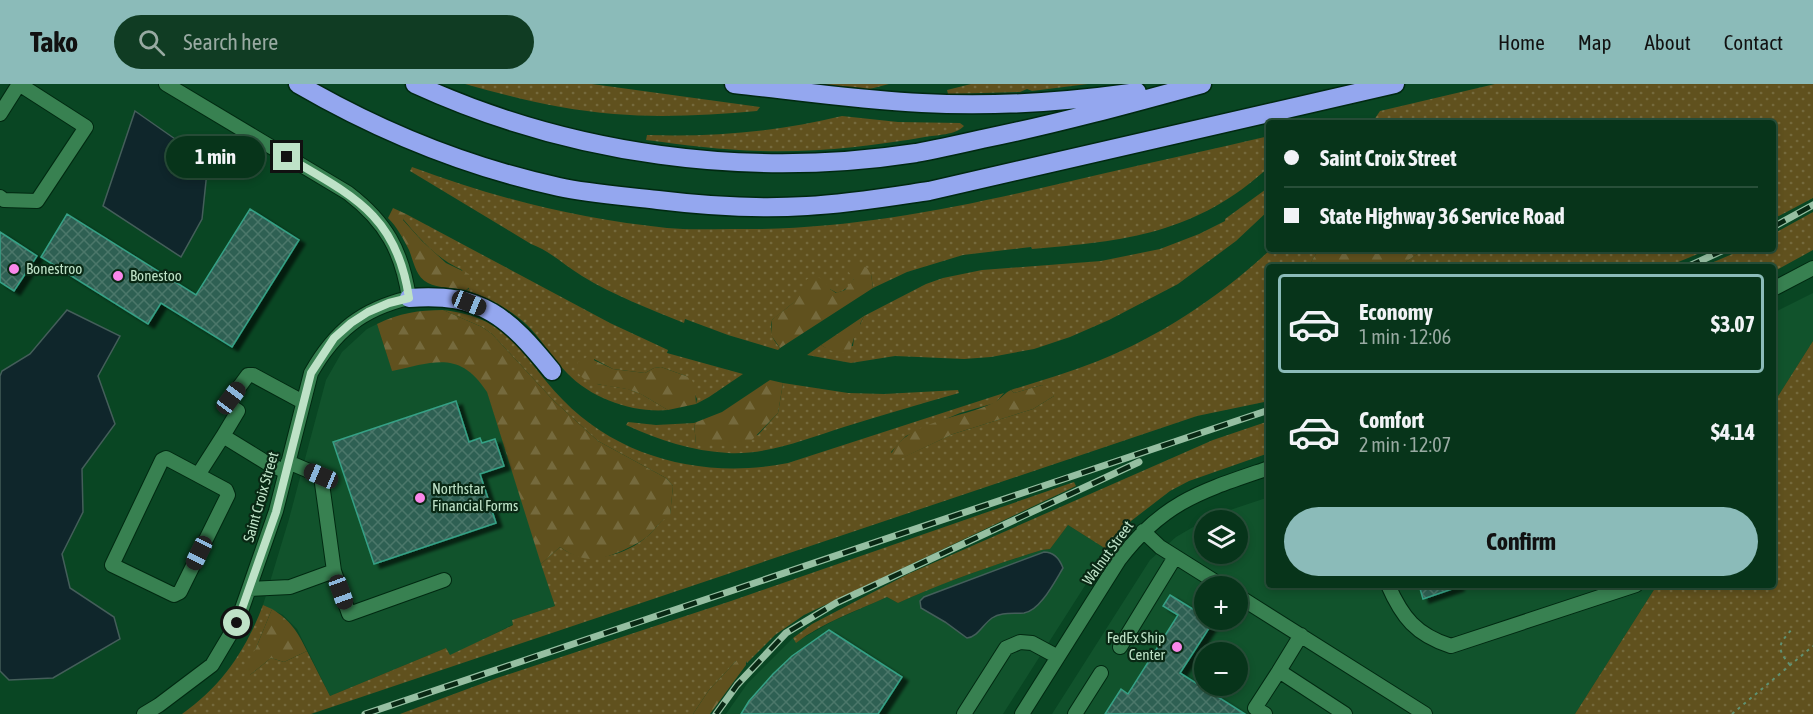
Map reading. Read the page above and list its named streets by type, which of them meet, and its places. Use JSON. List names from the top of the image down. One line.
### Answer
{"streets":{"street":["Saint Croix Street","Walnut Street"]},"places":["Bonestroo","Bonestoo","Northstar Financial Forms","FedEx Ship Center"],"page":{"header":"Tako","search":"Search here","nav":["Home","Map","About","Contact"],"banner":["Saint Croix Street","State Highway 36 Service Road"],"bubble":"1 min","list":[{"name":"Economy","note":"1 min · 12:06","value":"$3.07"},{"name":"Comfort","note":"2 min · 12:07","value":"$4.14"}],"buttons":"Confirm","map_buttons":["+","−"]}}
